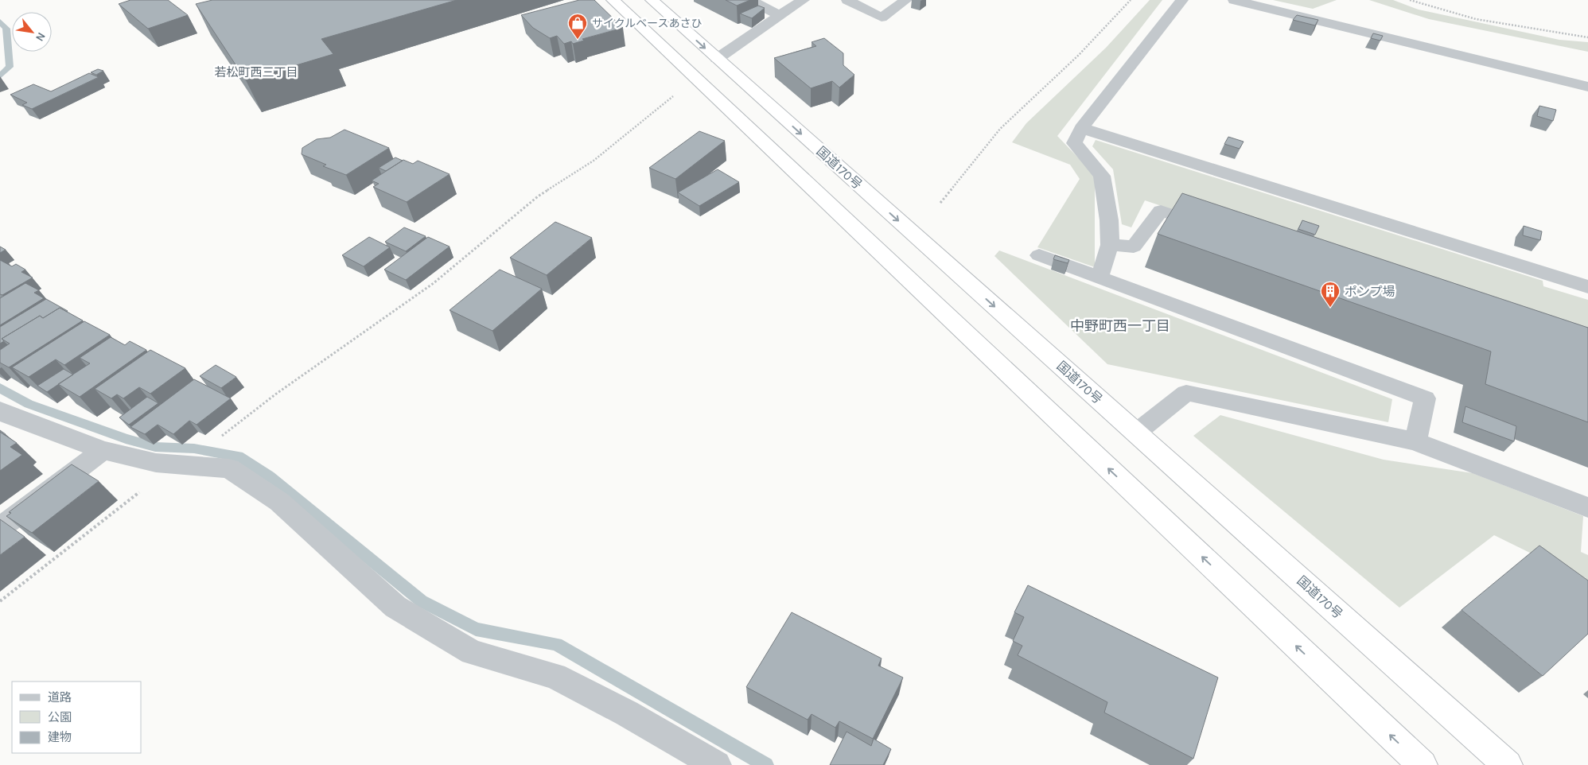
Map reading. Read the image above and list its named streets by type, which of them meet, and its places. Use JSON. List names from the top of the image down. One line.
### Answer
{"streets":{"highway":["国道170号"]},"districts":["若松町西三丁目","中野町西一丁目"],"places":{"shop":["サイクルベースあさひ"],"building":["ポンプ場"]},"legend":["道路","公園","建物"],"north":"bottom right"}
